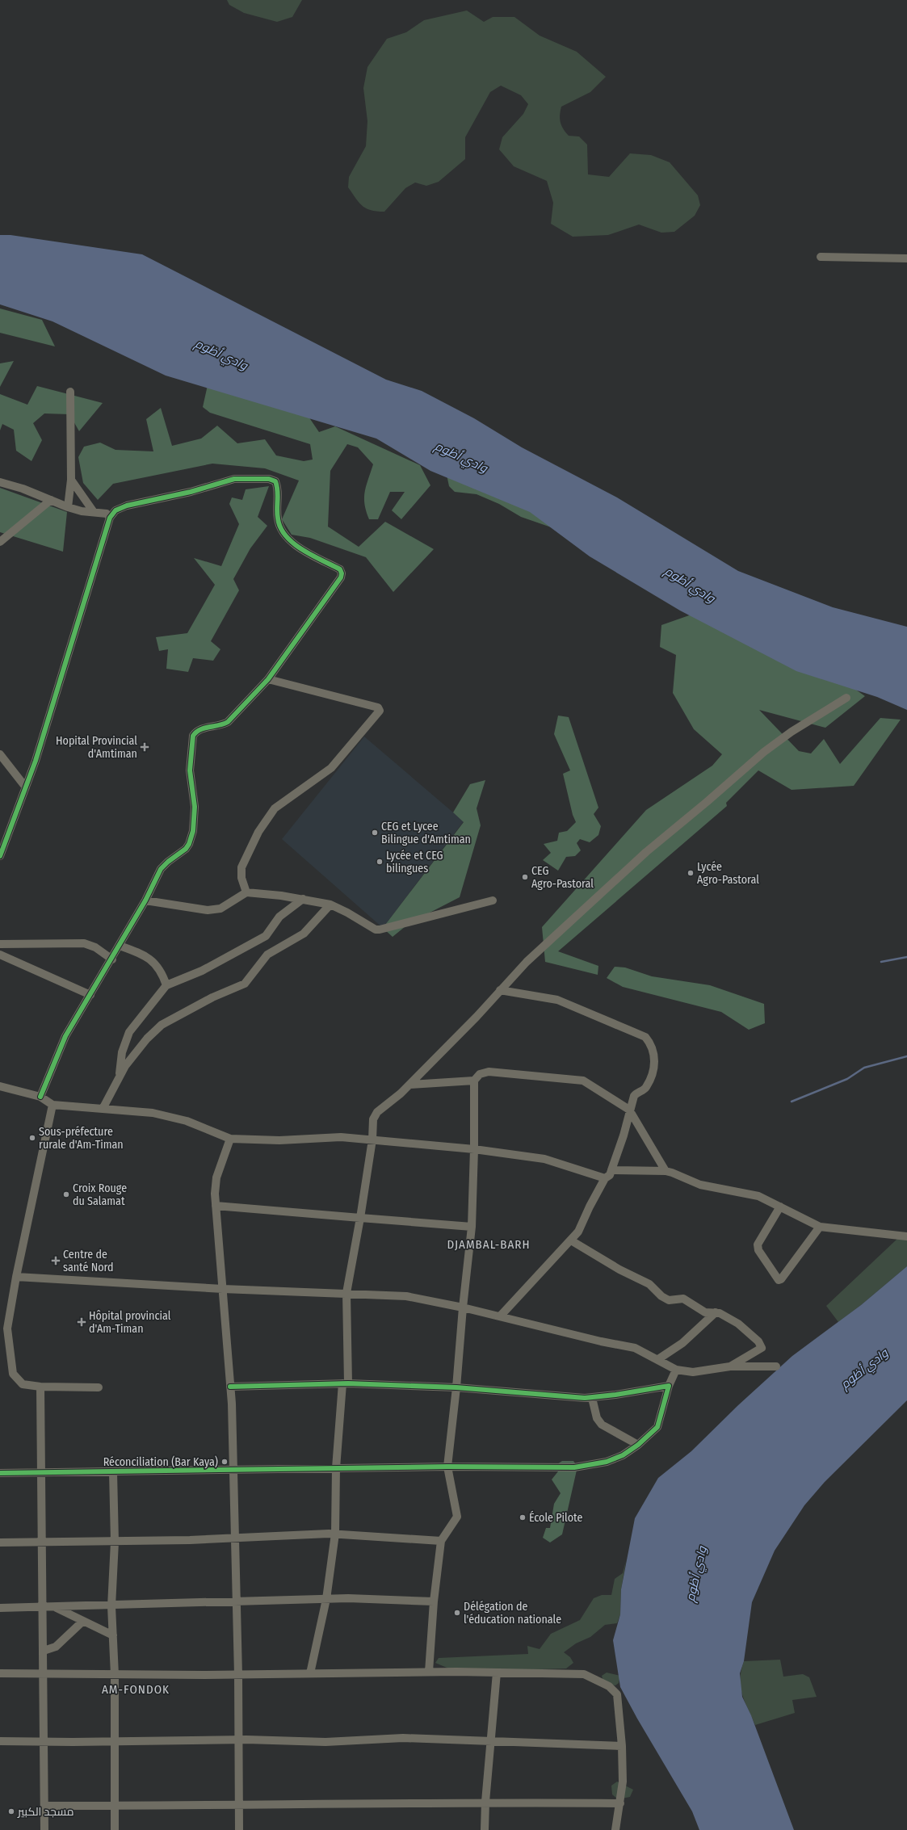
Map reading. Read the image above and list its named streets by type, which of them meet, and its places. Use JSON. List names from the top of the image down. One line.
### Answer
{"districts":["DJAMBAL-BARH","AM-FONDOK"],"water":["وادي أظوم"],"places":{"health":["Hopital Provincial d'Amtiman","Centre de santé Nord","Hôpital provincial d'Am-Timan"],"other":["CEG et Lycee Bilingue d'Amtiman","Lycée et CEG bilingues","Lycée Agro-Pastoral","CEG Agro-Pastoral","Sous-préfecture rurale d'Am-Timan","Croix Rouge du Salamat","Réconciliation (Bar Kaya)","École Pilote","Délégation de l'éducation nationale","مسجد الكبير"]}}
